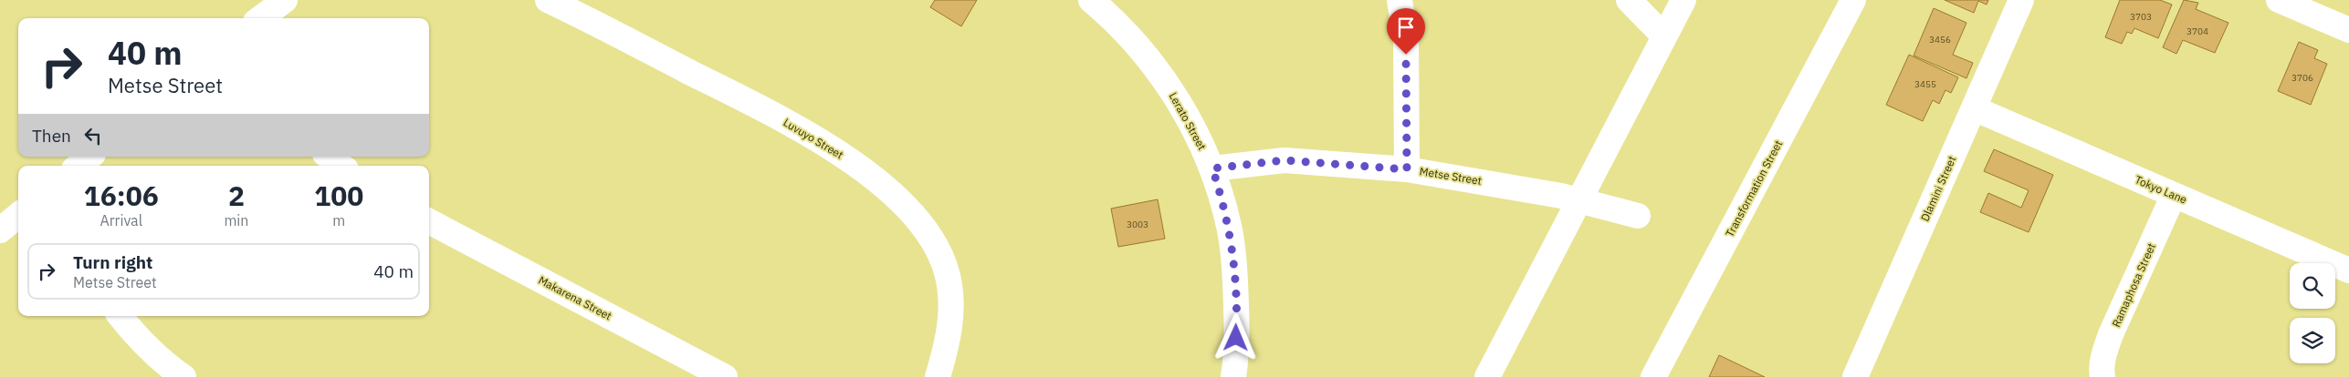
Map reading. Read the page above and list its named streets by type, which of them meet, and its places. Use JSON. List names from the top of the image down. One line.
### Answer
{"streets":{"street":["Lerato Street","Luvuyo Street","Metse Street","Transformation Street","Dlamini Street","Tokyo Lane","Ramaphosa Street","Makarena Street"]},"crossings":[["Lerato Street","Metse Street"],["Dlamini Street","Tokyo Lane"],["Tokyo Lane","Ramaphosa Street"]],"house_numbers":["3703","3704","3456","3706","3455","3003"],"page":{"turn":["40 m","Metse Street"],"then":"Then","eta":["16:06","Arrival","2","min","100","m"],"list":[{"name":"Turn right","note":"Metse Street","value":"40 m"}]}}
